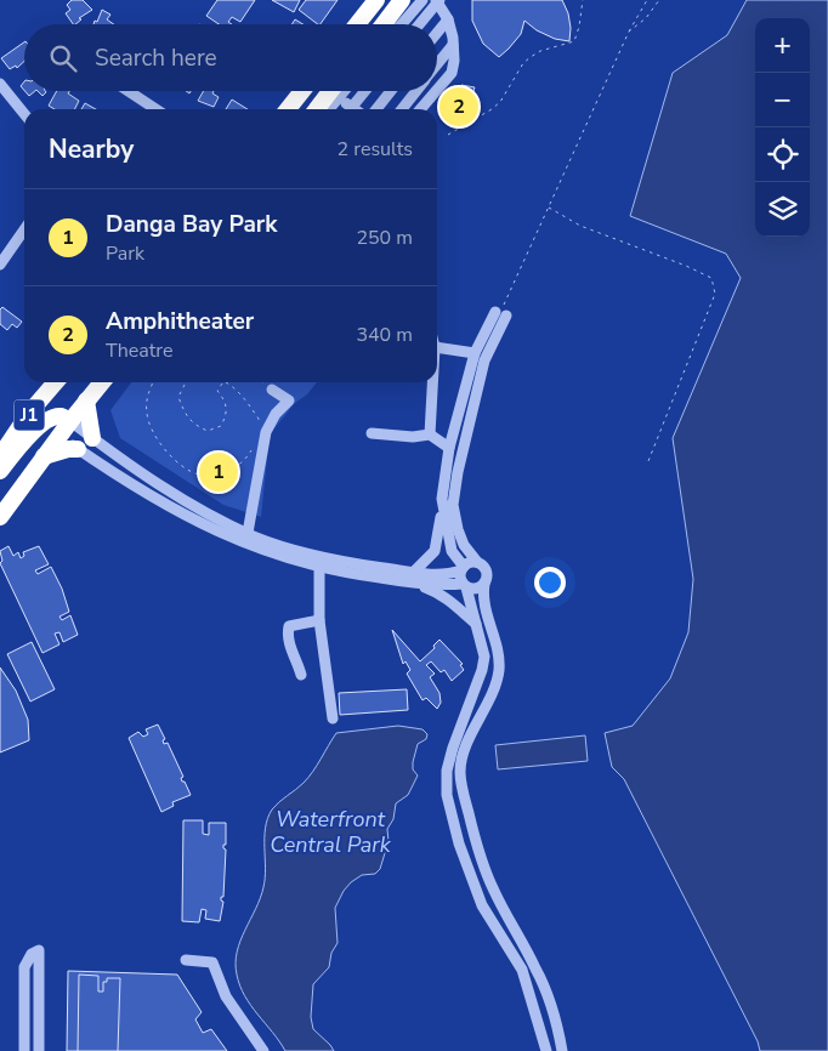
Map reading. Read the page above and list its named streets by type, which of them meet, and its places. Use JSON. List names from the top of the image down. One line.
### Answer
{"streets":{"highway":["J1"]},"water":["Waterfront Central Park"],"page":{"map_buttons":["+","−"],"search":"Search here","pins":["2","1"],"heading":["Nearby","2 results"],"list":[{"mark":"1","name":"Danga Bay Park","note":"Park","value":"250 m"},{"mark":"2","name":"Amphitheater","note":"Theatre","value":"340 m"}]}}
